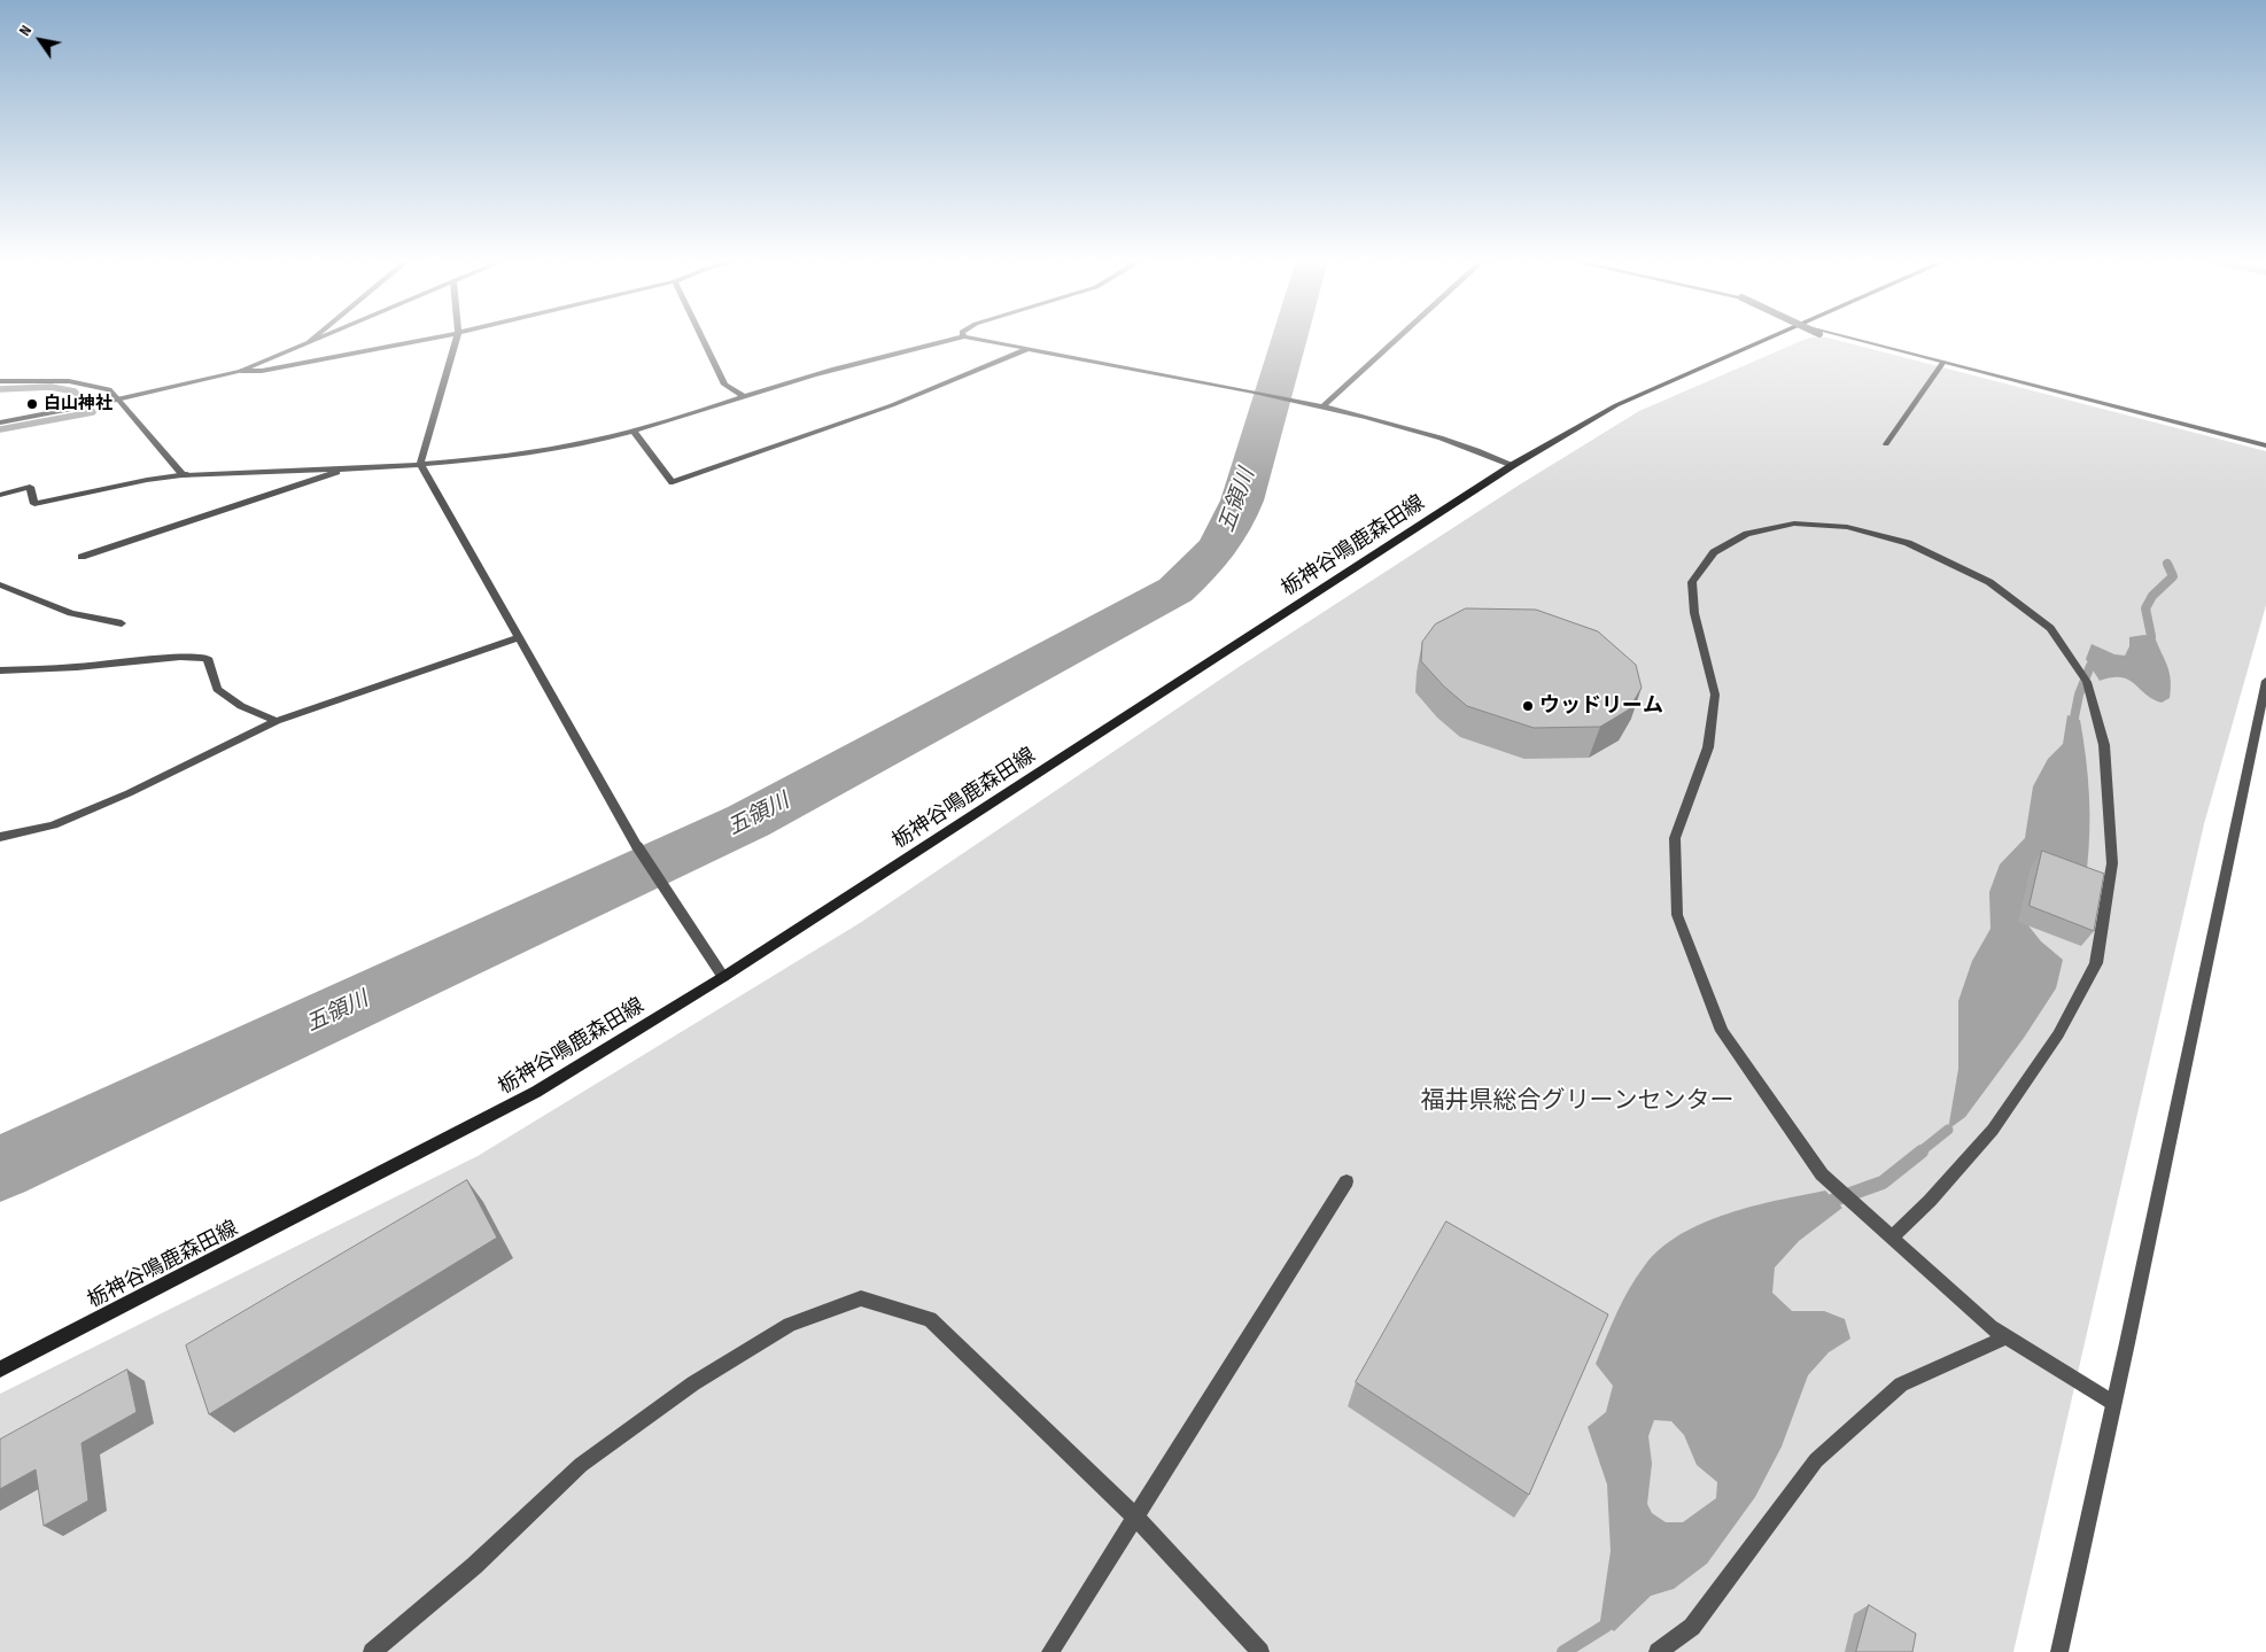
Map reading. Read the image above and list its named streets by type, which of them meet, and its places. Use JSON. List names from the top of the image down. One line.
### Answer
{"streets":{"main road":["栃神谷鳴鹿森田線"]},"water":["五領川"],"parks":["福井県総合グリーンセンター"],"places":["白山神社","ウッドリーム"],"north":"top left"}
